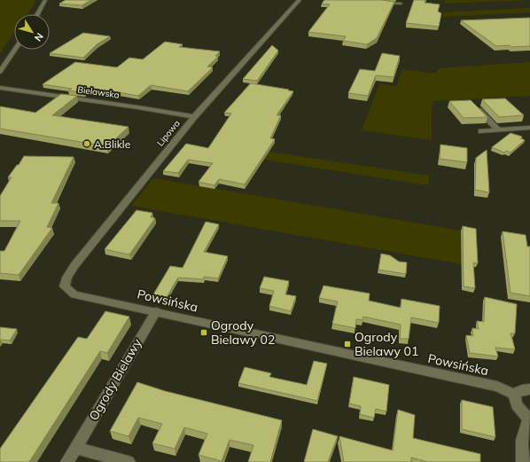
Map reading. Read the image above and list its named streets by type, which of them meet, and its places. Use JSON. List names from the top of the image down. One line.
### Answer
{"streets":{"street":["Bielawska","Lipowa","Powsińska","Ogrody Bielawy"]},"crossings":[["Bielawska","Lipowa"],["Lipowa","Powsińska"],["Powsińska","Ogrody Bielawy"]],"places":{"other":["A.Blikle"],"transit":["Ogrody Bielawy 02","Ogrody Bielawy 01"]},"north":"bottom right"}
